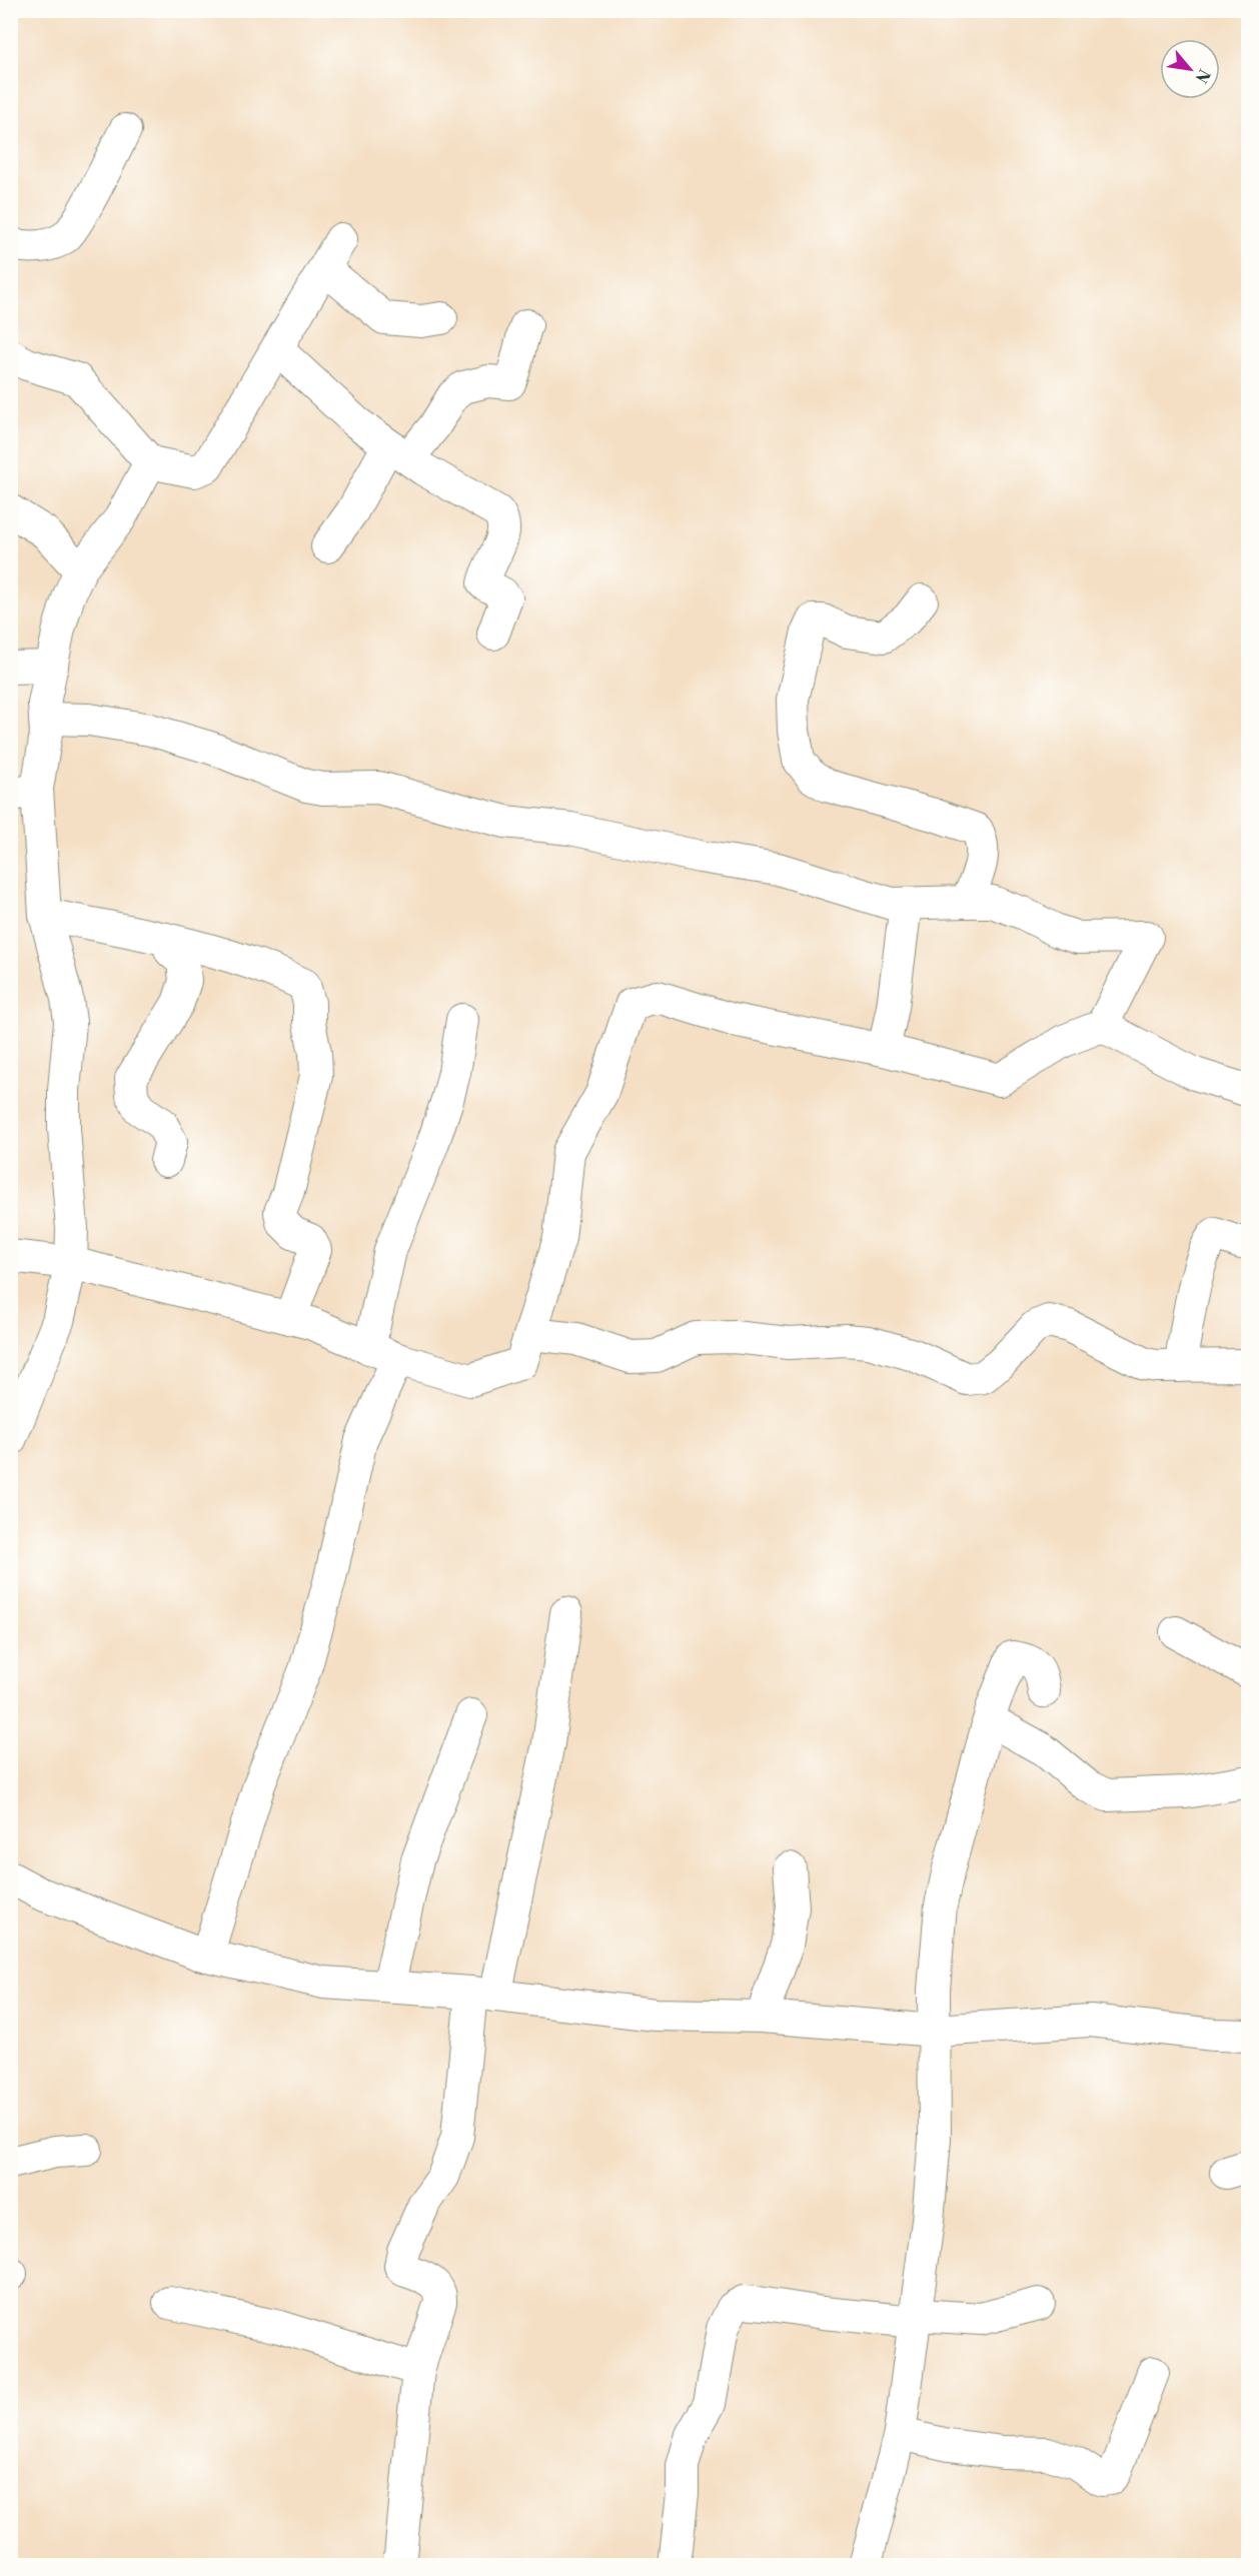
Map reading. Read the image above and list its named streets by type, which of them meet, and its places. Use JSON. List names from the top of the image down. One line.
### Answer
{"north":"bottom right"}
